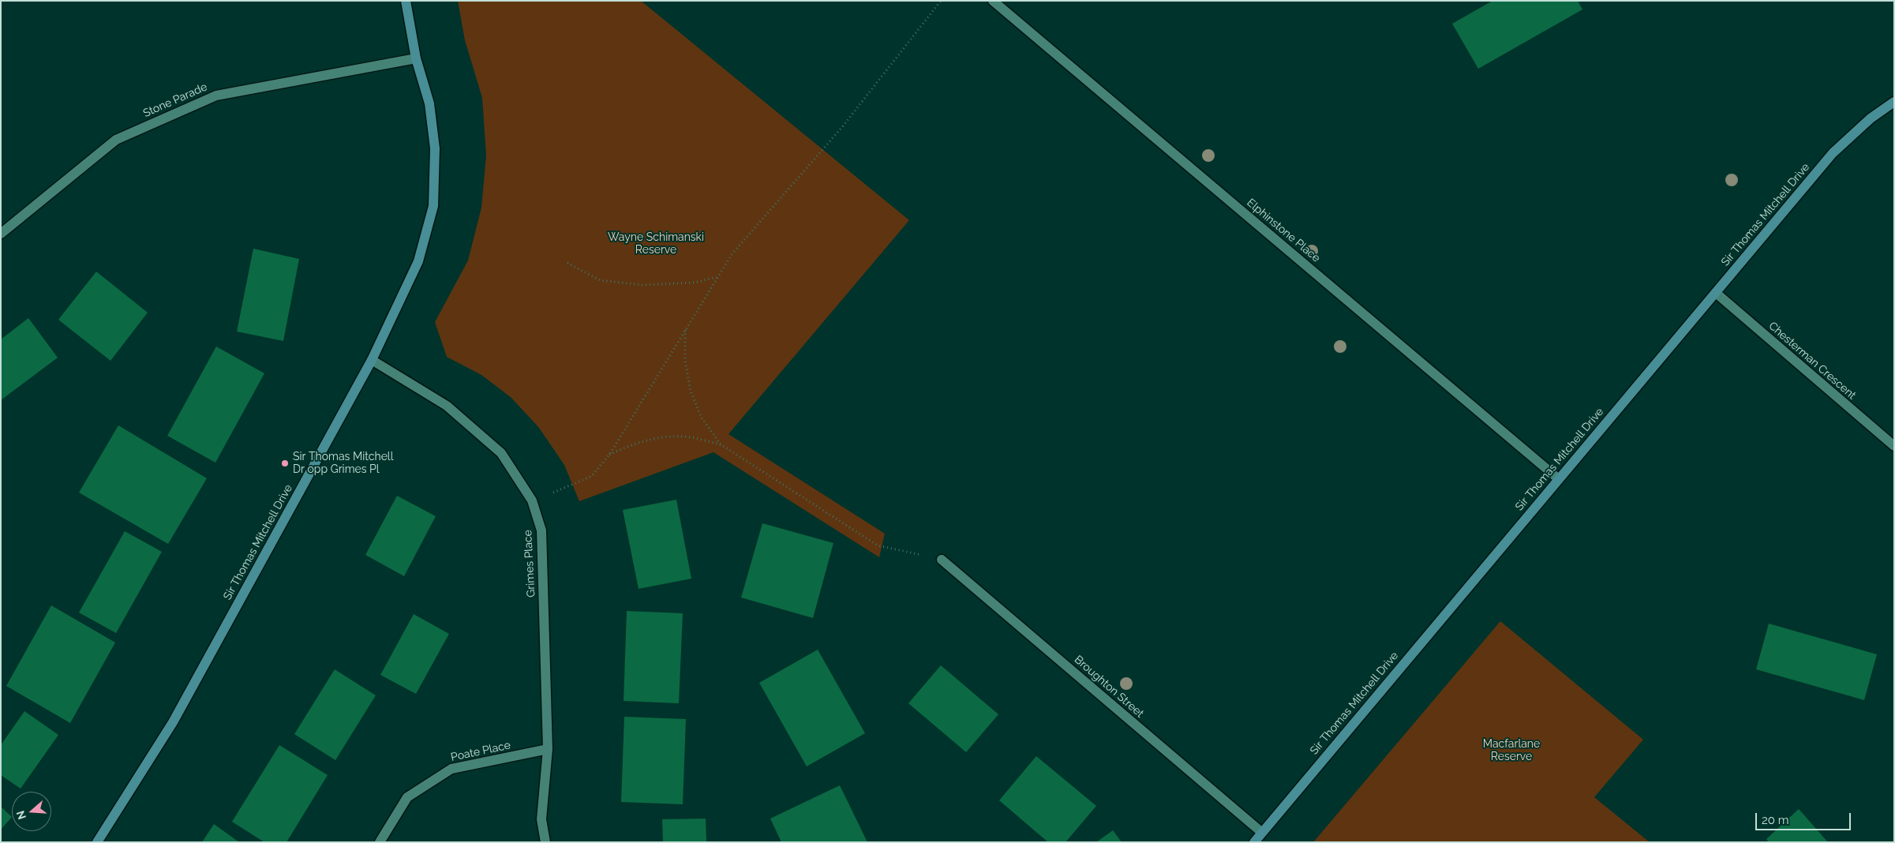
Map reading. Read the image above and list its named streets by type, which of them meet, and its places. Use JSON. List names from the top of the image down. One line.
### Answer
{"streets":{"street":["Stone Parade","Sir Thomas Mitchell Drive","Elphinstone Place","Chesterman Crescent","Grimes Place","Broughton Street","Poate Place"]},"crossings":[["Stone Parade","Sir Thomas Mitchell Drive"],["Sir Thomas Mitchell Drive","Elphinstone Place"],["Sir Thomas Mitchell Drive","Chesterman Crescent"],["Sir Thomas Mitchell Drive","Grimes Place"],["Sir Thomas Mitchell Drive","Broughton Street"],["Grimes Place","Poate Place"]],"parks":["Wayne Schimanski Reserve","Macfarlane Reserve"],"places":["Sir Thomas Mitchell Dr opp Grimes Pl"],"scale_bar":"20 m","north":"left"}
